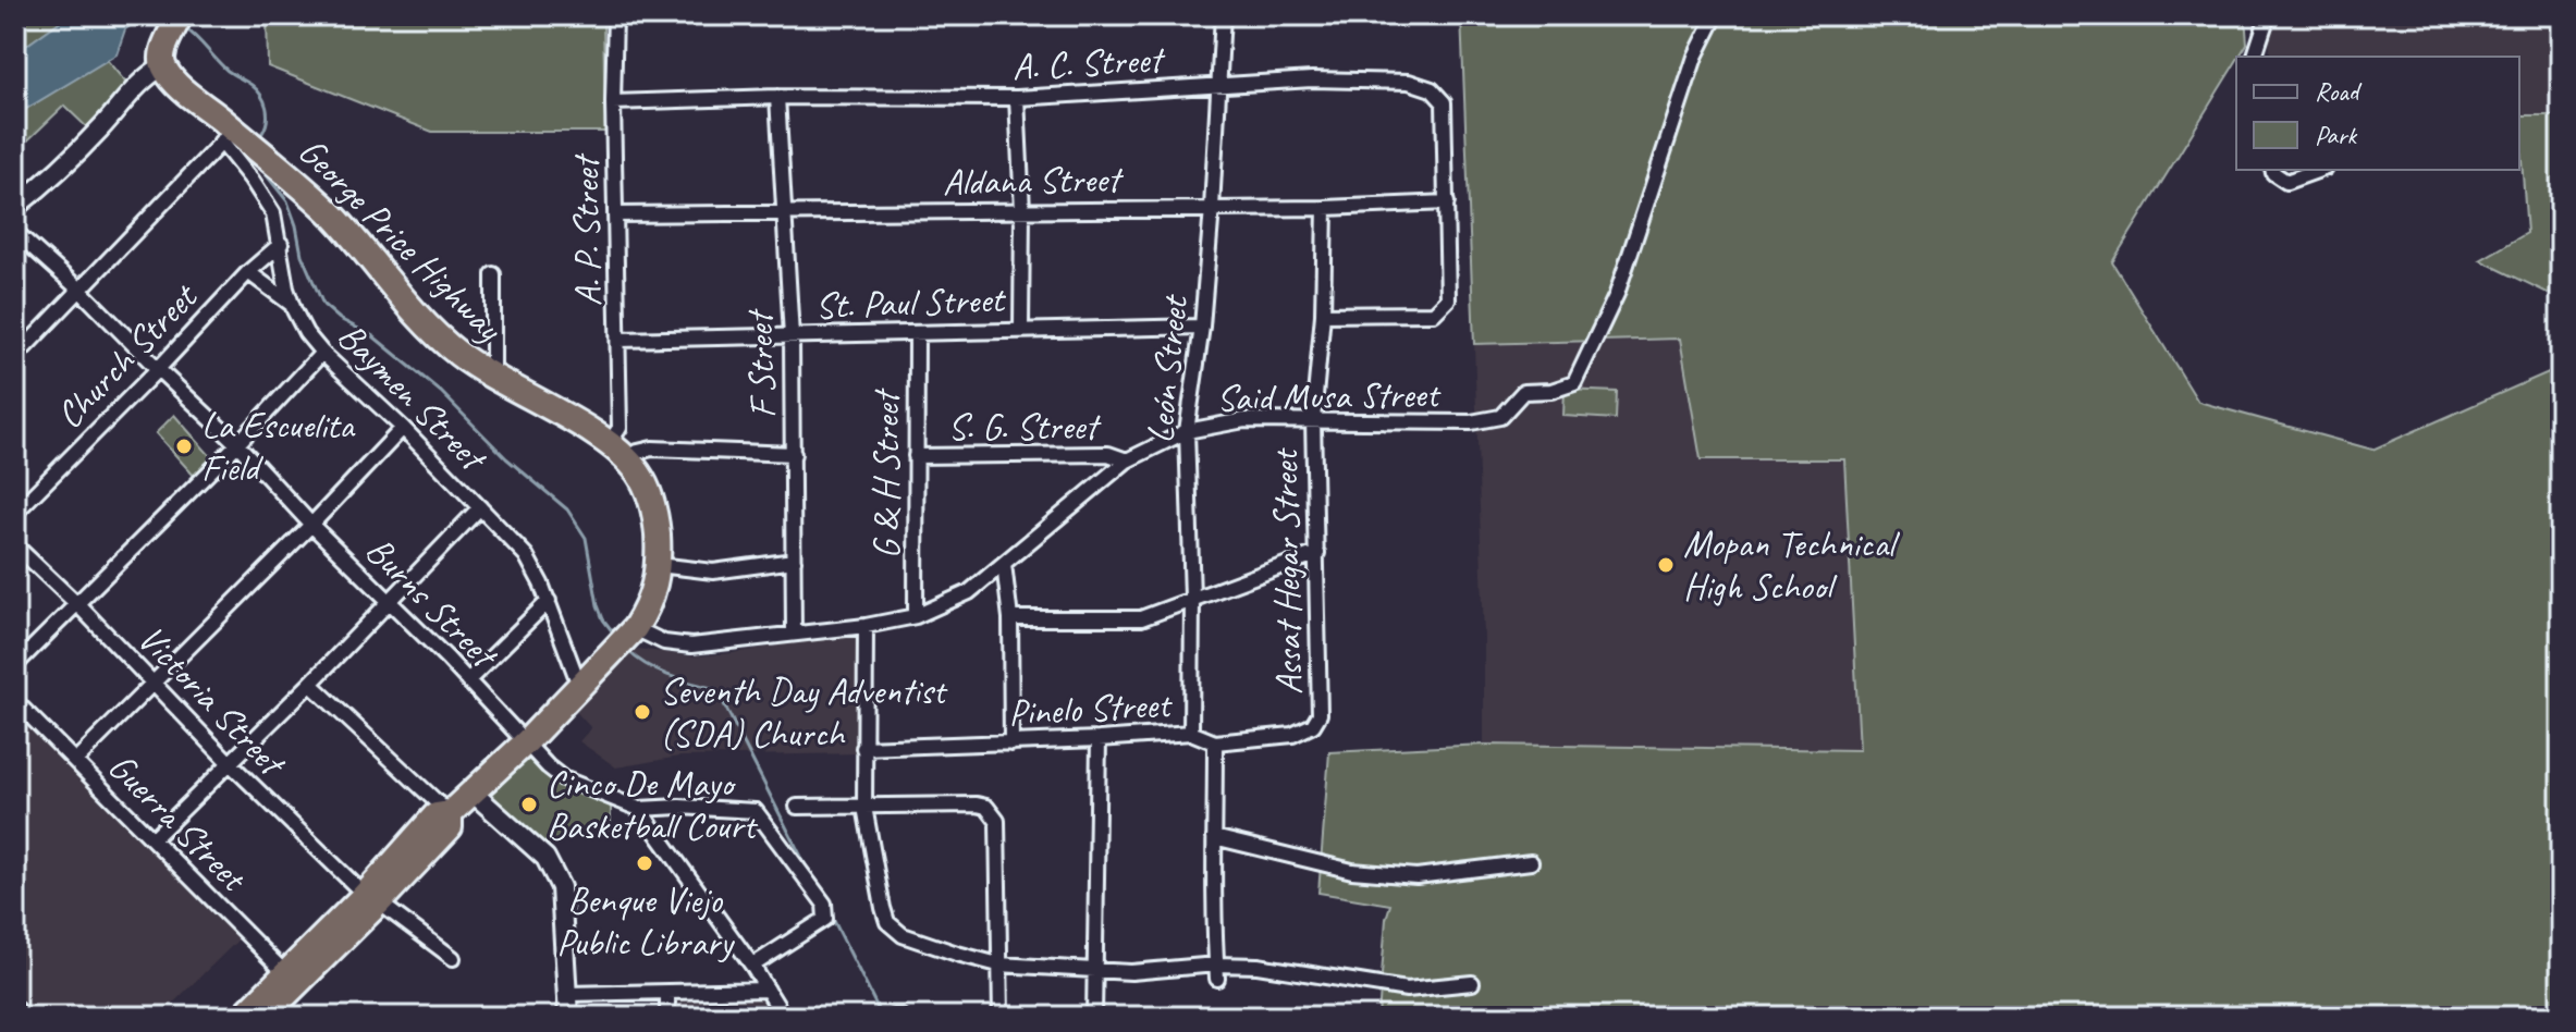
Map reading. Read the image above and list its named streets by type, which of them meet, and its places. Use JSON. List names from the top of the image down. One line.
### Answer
{"streets":{"highway":["George Price Highway"],"street":["A. C. Street","Aldana Street","A. P. Street","St. Paul Street","Church Street","F Street","León Street","Baymen Street","Said Musa Street","S. G. Street","G & H Street","Assat Hegar Street","Burns Street","Victoria Street","Pinelo Street","Guerra Street"]},"crossings":[["A. C. Street","Aldana Street"],["A. C. Street","A. P. Street"],["A. C. Street","F Street"],["A. C. Street","León Street"],["A. C. Street","Assat Hegar Street"],["Aldana Street","A. P. Street"],["Aldana Street","F Street"],["Aldana Street","León Street"],["Aldana Street","Assat Hegar Street"],["A. P. Street","George Price Highway"],["A. P. Street","St. Paul Street"],["George Price Highway","Baymen Street"],["George Price Highway","Said Musa Street"],["George Price Highway","Burns Street"],["George Price Highway","Victoria Street"],["George Price Highway","Guerra Street"],["St. Paul Street","F Street"],["St. Paul Street","León Street"],["St. Paul Street","G & H Street"],["Church Street","Baymen Street"],["Church Street","Burns Street"],["F Street","Said Musa Street"],["León Street","Said Musa Street"],["León Street","Pinelo Street"],["Said Musa Street","S. G. Street"],["Said Musa Street","G & H Street"],["Said Musa Street","Assat Hegar Street"],["S. G. Street","G & H Street"],["Assat Hegar Street","Pinelo Street"]],"places":["La Escuelita Field","Mopan Technical High School","Seventh Day Adventist (SDA) Church","Cinco De Mayo Basketball Court","Benque Viejo Public Library"],"legend":["Road","Park"]}
